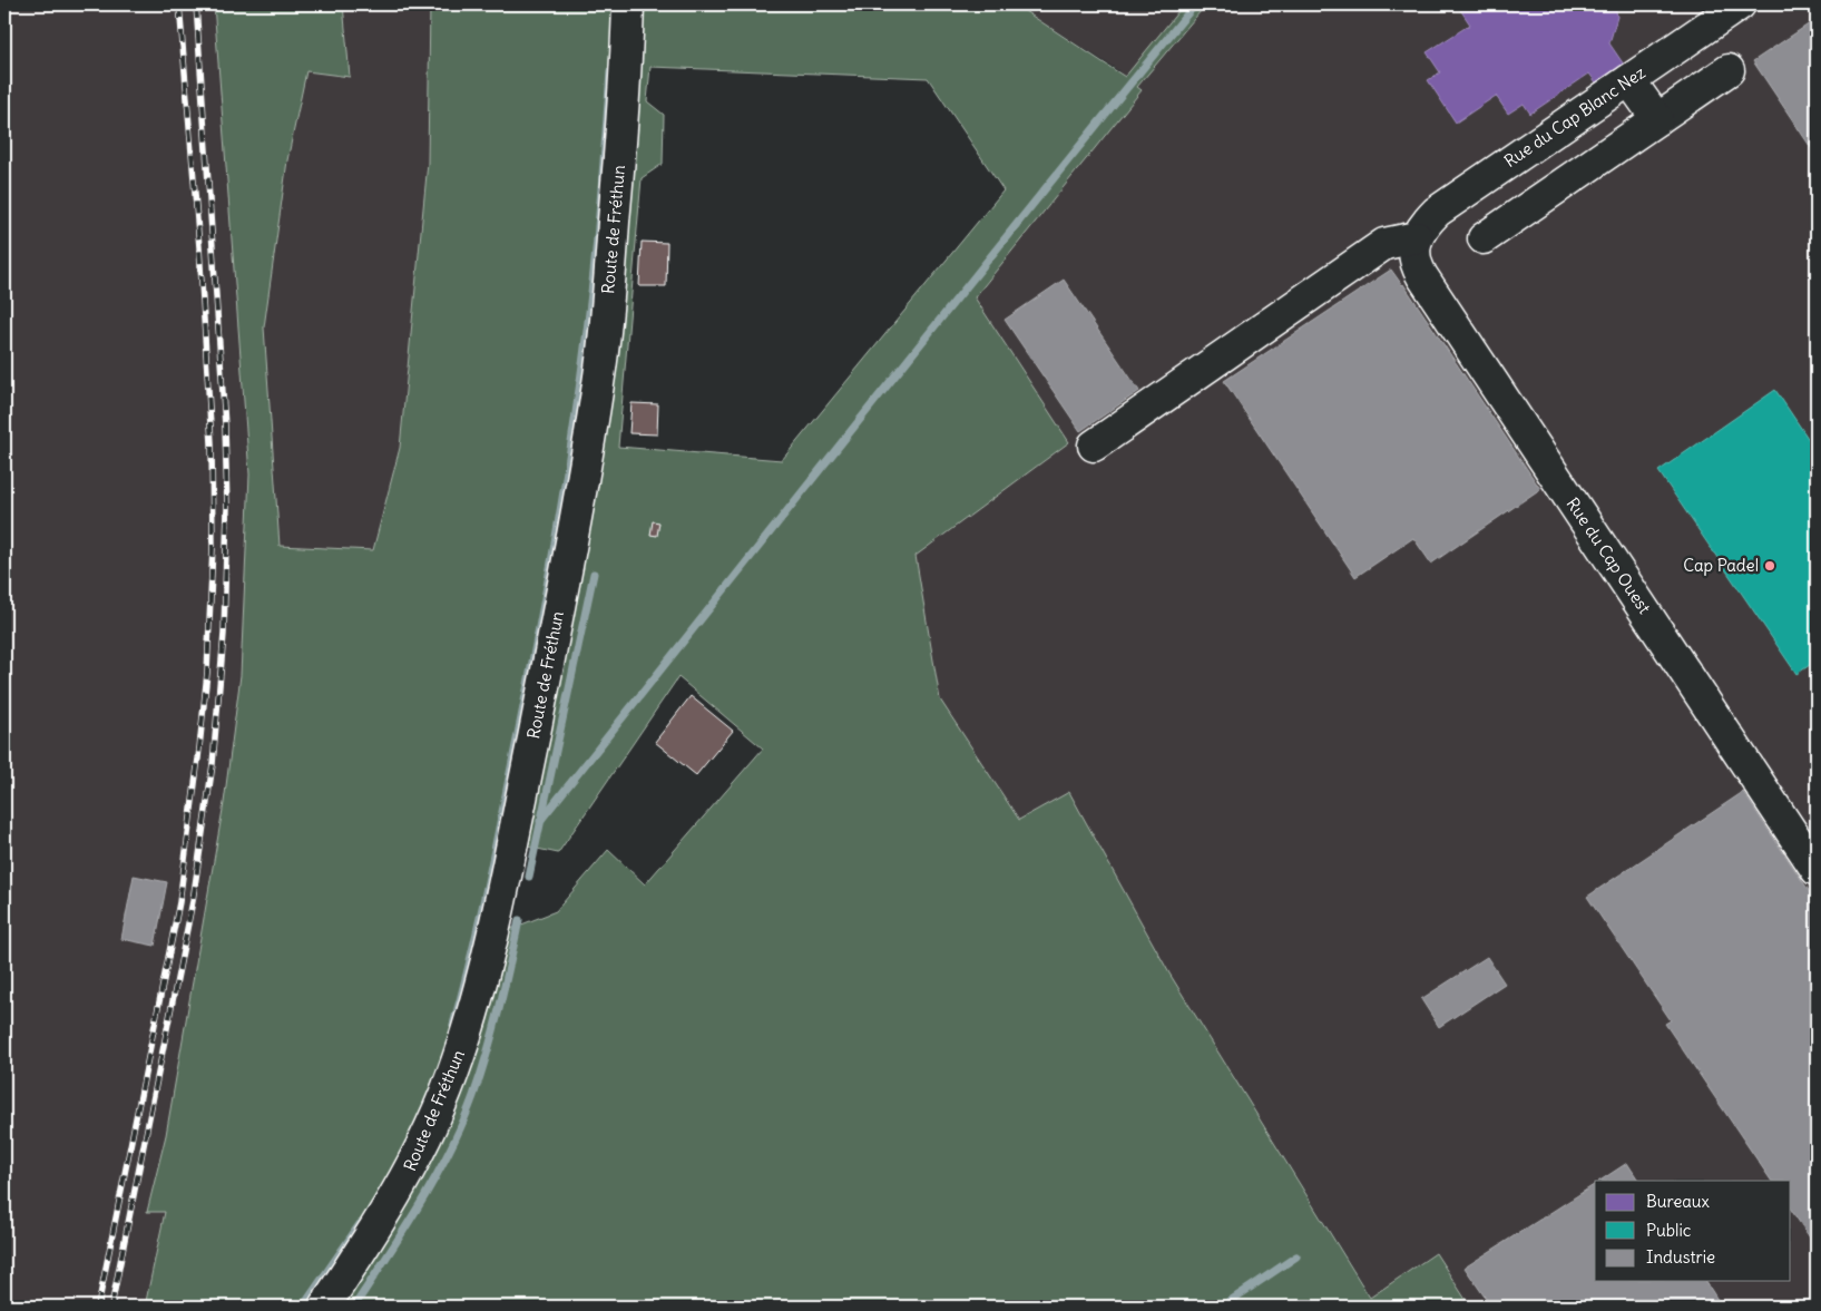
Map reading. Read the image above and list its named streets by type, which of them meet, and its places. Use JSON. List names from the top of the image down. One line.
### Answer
{"streets":{"street":["Rue du Cap Blanc Nez","Route de Fréthun","Rue du Cap Ouest"]},"crossings":[["Rue du Cap Blanc Nez","Rue du Cap Ouest"]],"places":["Cap Padel"],"legend":["Bureaux","Public","Industrie"]}
